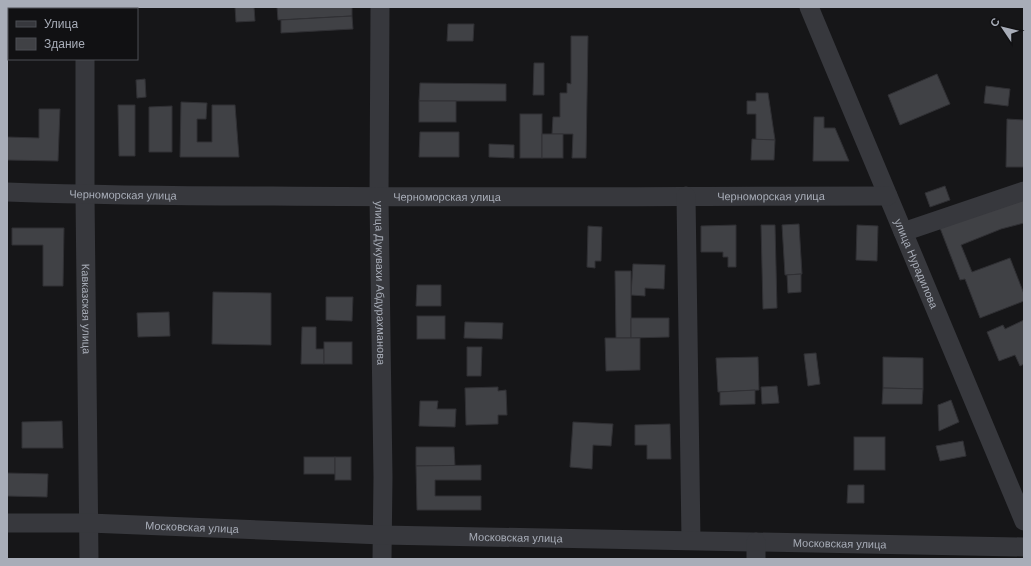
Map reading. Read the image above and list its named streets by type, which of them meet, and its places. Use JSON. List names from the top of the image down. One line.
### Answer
{"streets":{"street":["Черноморская улица","улица Нурадилова","улица Дукувахи Абдурахманова","Кавказская улица","Московская улица"]},"crossings":[["Черноморская улица","улица Нурадилова"],["Черноморская улица","улица Дукувахи Абдурахманова"],["Черноморская улица","Кавказская улица"],["улица Дукувахи Абдурахманова","Московская улица"],["Кавказская улица","Московская улица"]],"legend":["Улица","Здание"],"north":"top left"}
